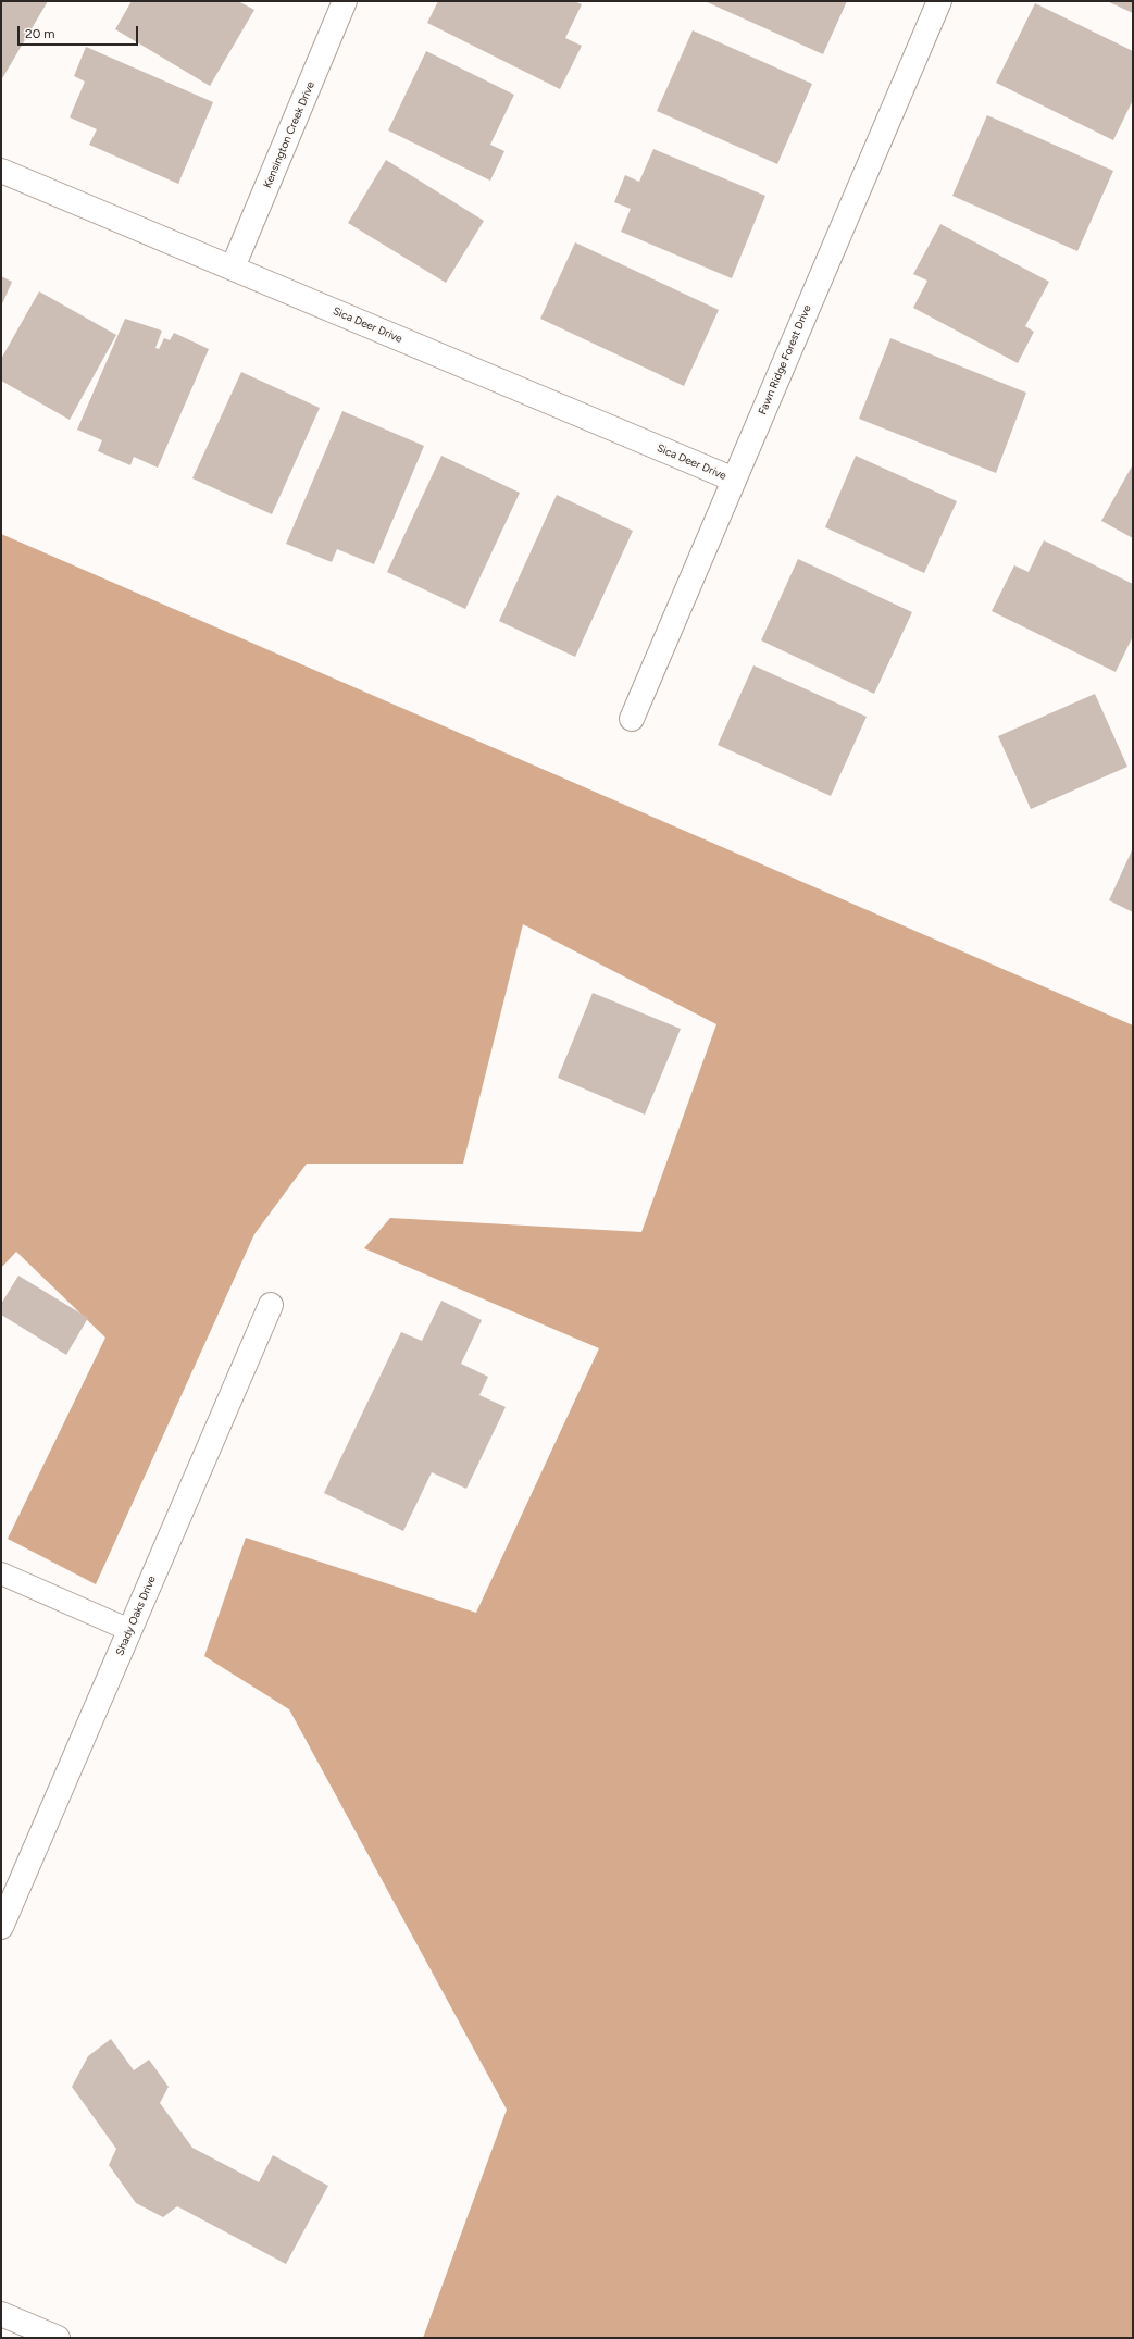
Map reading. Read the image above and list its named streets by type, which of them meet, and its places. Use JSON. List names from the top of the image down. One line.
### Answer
{"streets":{"street":["Kensington Creek Drive","Sica Deer Drive","Fawn Ridge Forest Drive","Shady Oaks Drive"]},"crossings":[["Kensington Creek Drive","Sica Deer Drive"],["Sica Deer Drive","Fawn Ridge Forest Drive"]],"scale_bar":"20 m"}
